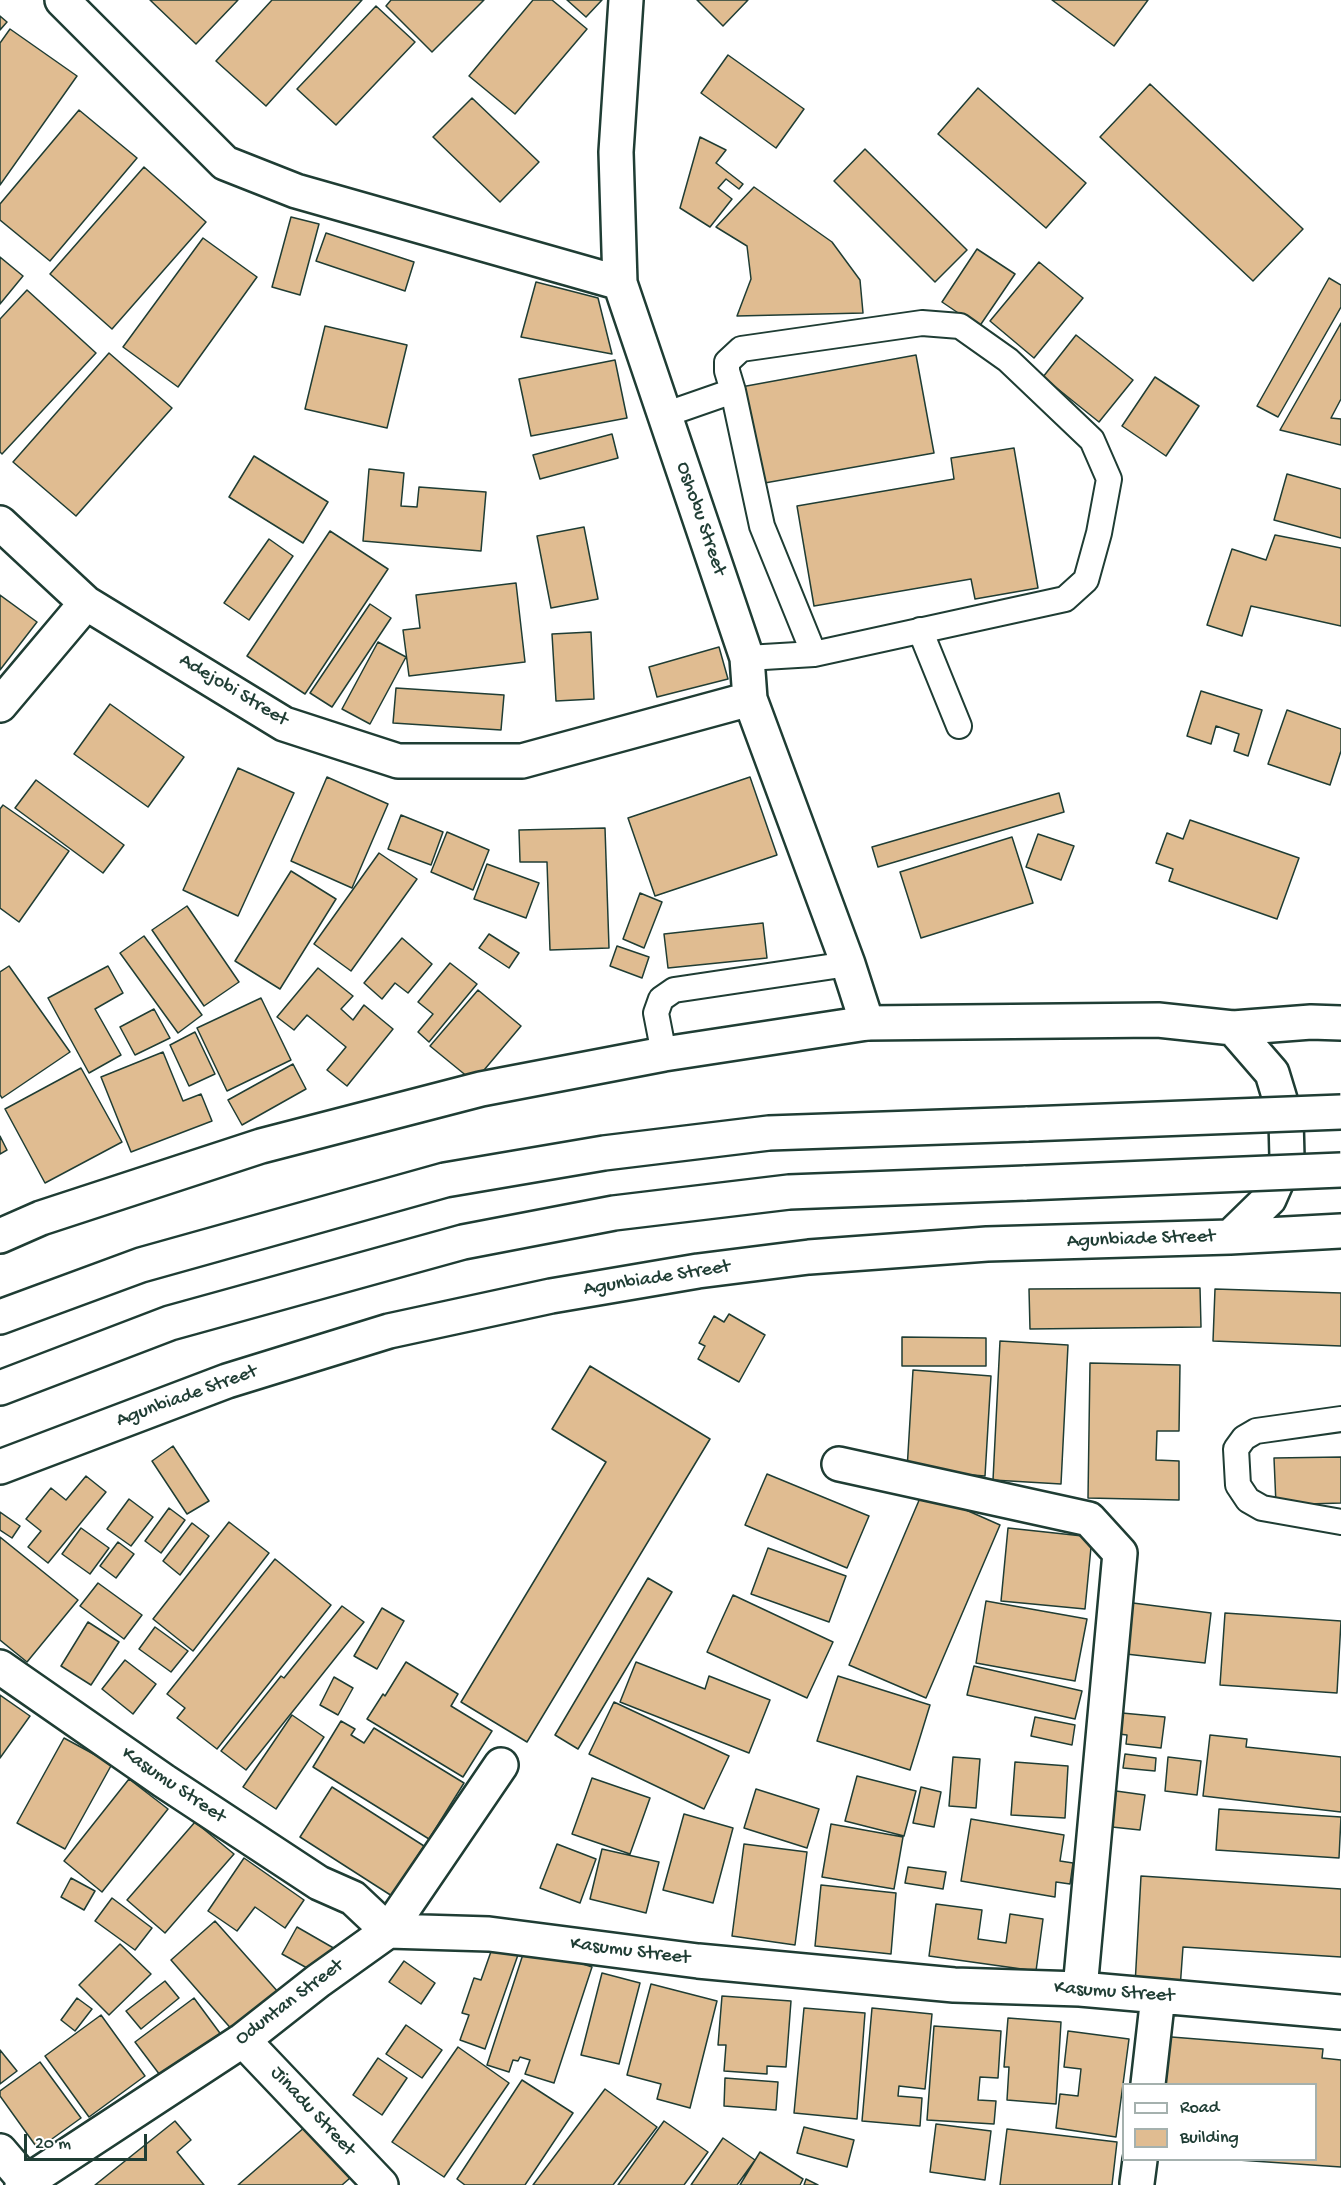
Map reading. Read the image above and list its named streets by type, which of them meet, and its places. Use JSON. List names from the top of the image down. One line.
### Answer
{"streets":{"street":["Oshobu Street","Adejobi Street","Agunbiade Street","Kasumu Street","Oduntan Street","Jinadu Street"]},"crossings":[["Oshobu Street","Adejobi Street"],["Kasumu Street","Oduntan Street"],["Oduntan Street","Jinadu Street"]],"legend":["Road","Building"],"scale_bar":"20 m"}
